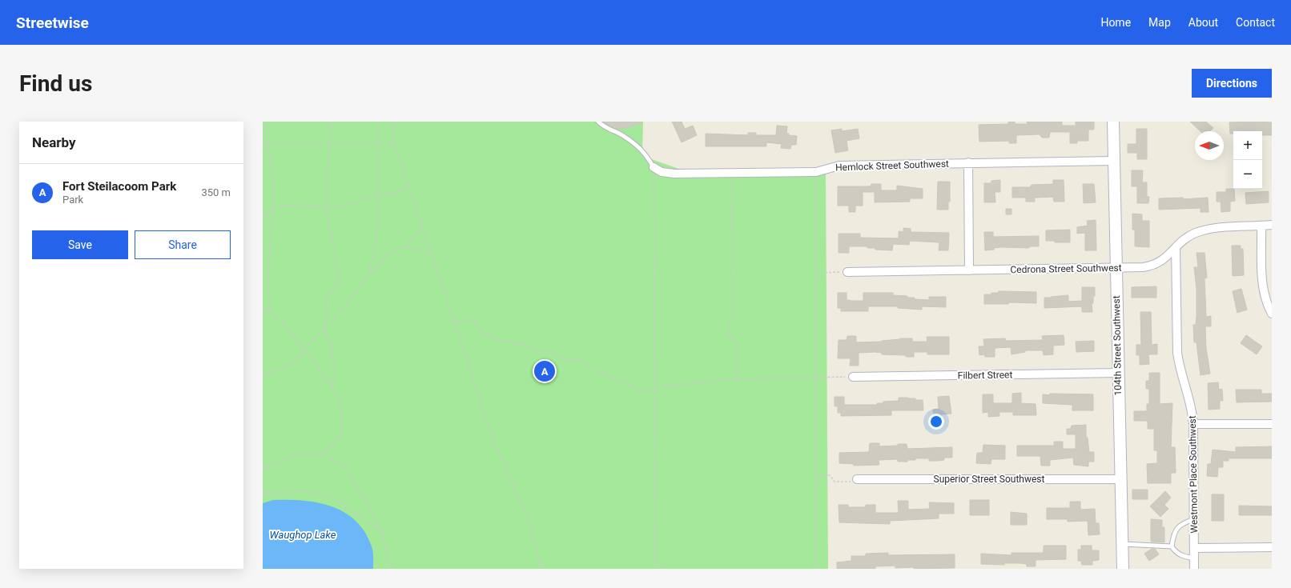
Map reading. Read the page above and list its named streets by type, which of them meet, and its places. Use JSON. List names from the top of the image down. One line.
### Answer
{"streets":{"street":["Hemlock Street Southwest","Cedrona Street Southwest","104th Street Southwest","Filbert Street","Westmont Place Southwest","Superior Street Southwest"]},"crossings":[["Hemlock Street Southwest","104th Street Southwest"],["Cedrona Street Southwest","104th Street Southwest"],["Cedrona Street Southwest","Westmont Place Southwest"],["104th Street Southwest","Filbert Street"],["104th Street Southwest","Superior Street Southwest"]],"water":["Waughop Lake"],"north":"left","page":{"header":"Streetwise","nav":["Home","Map","About","Contact"],"buttons":["Directions",["Save","Share"]],"title":"Find us","heading":"Nearby","map_buttons":["+","−"],"list":[{"mark":"A","name":"Fort Steilacoom Park","note":"Park","value":"350 m"}],"pins":"A"}}
